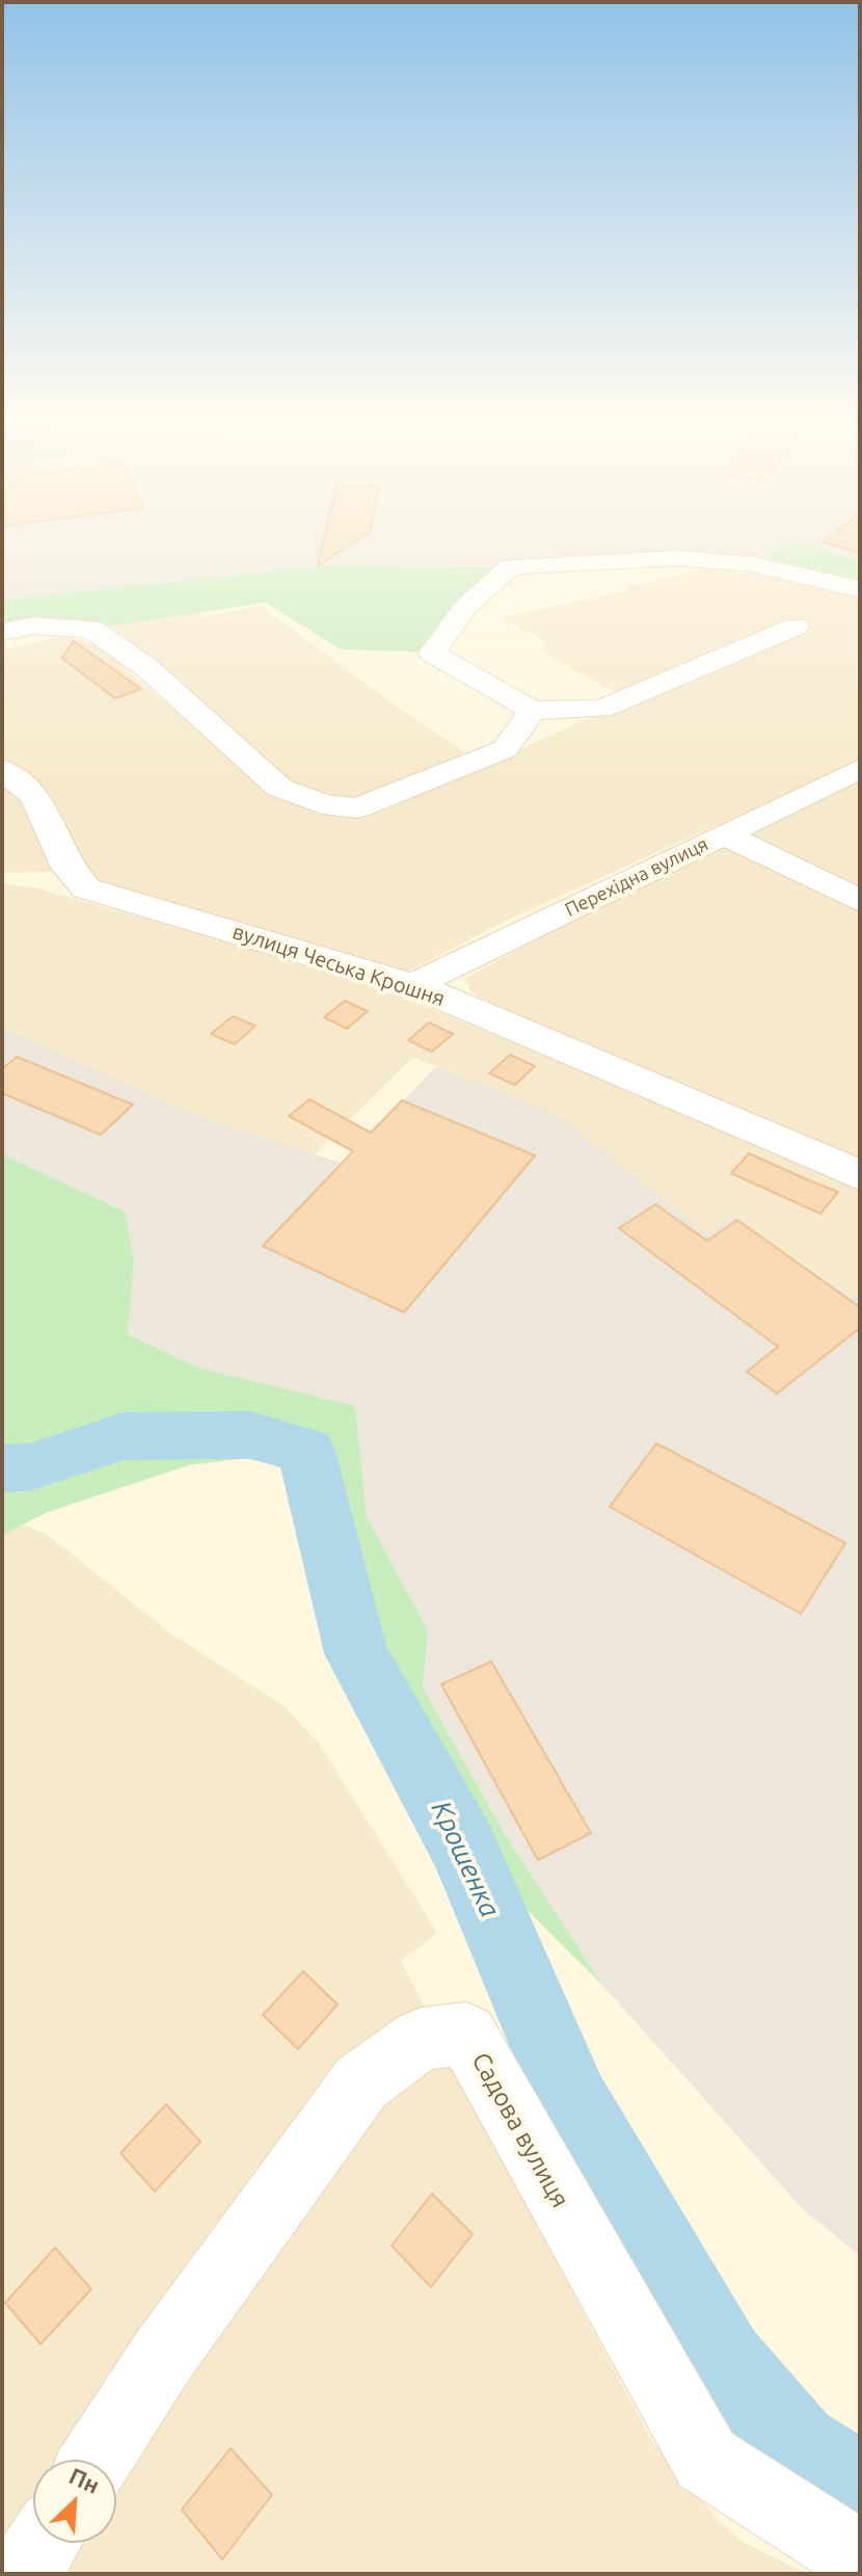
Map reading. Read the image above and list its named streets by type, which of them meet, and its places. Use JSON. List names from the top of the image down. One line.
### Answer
{"streets":{"street":["Перехідна вулиця","вулиця Чеська Крошня","Садова вулиця"]},"crossings":[["Перехідна вулиця","вулиця Чеська Крошня"]],"water":["Крошенка"],"north":"top right"}
